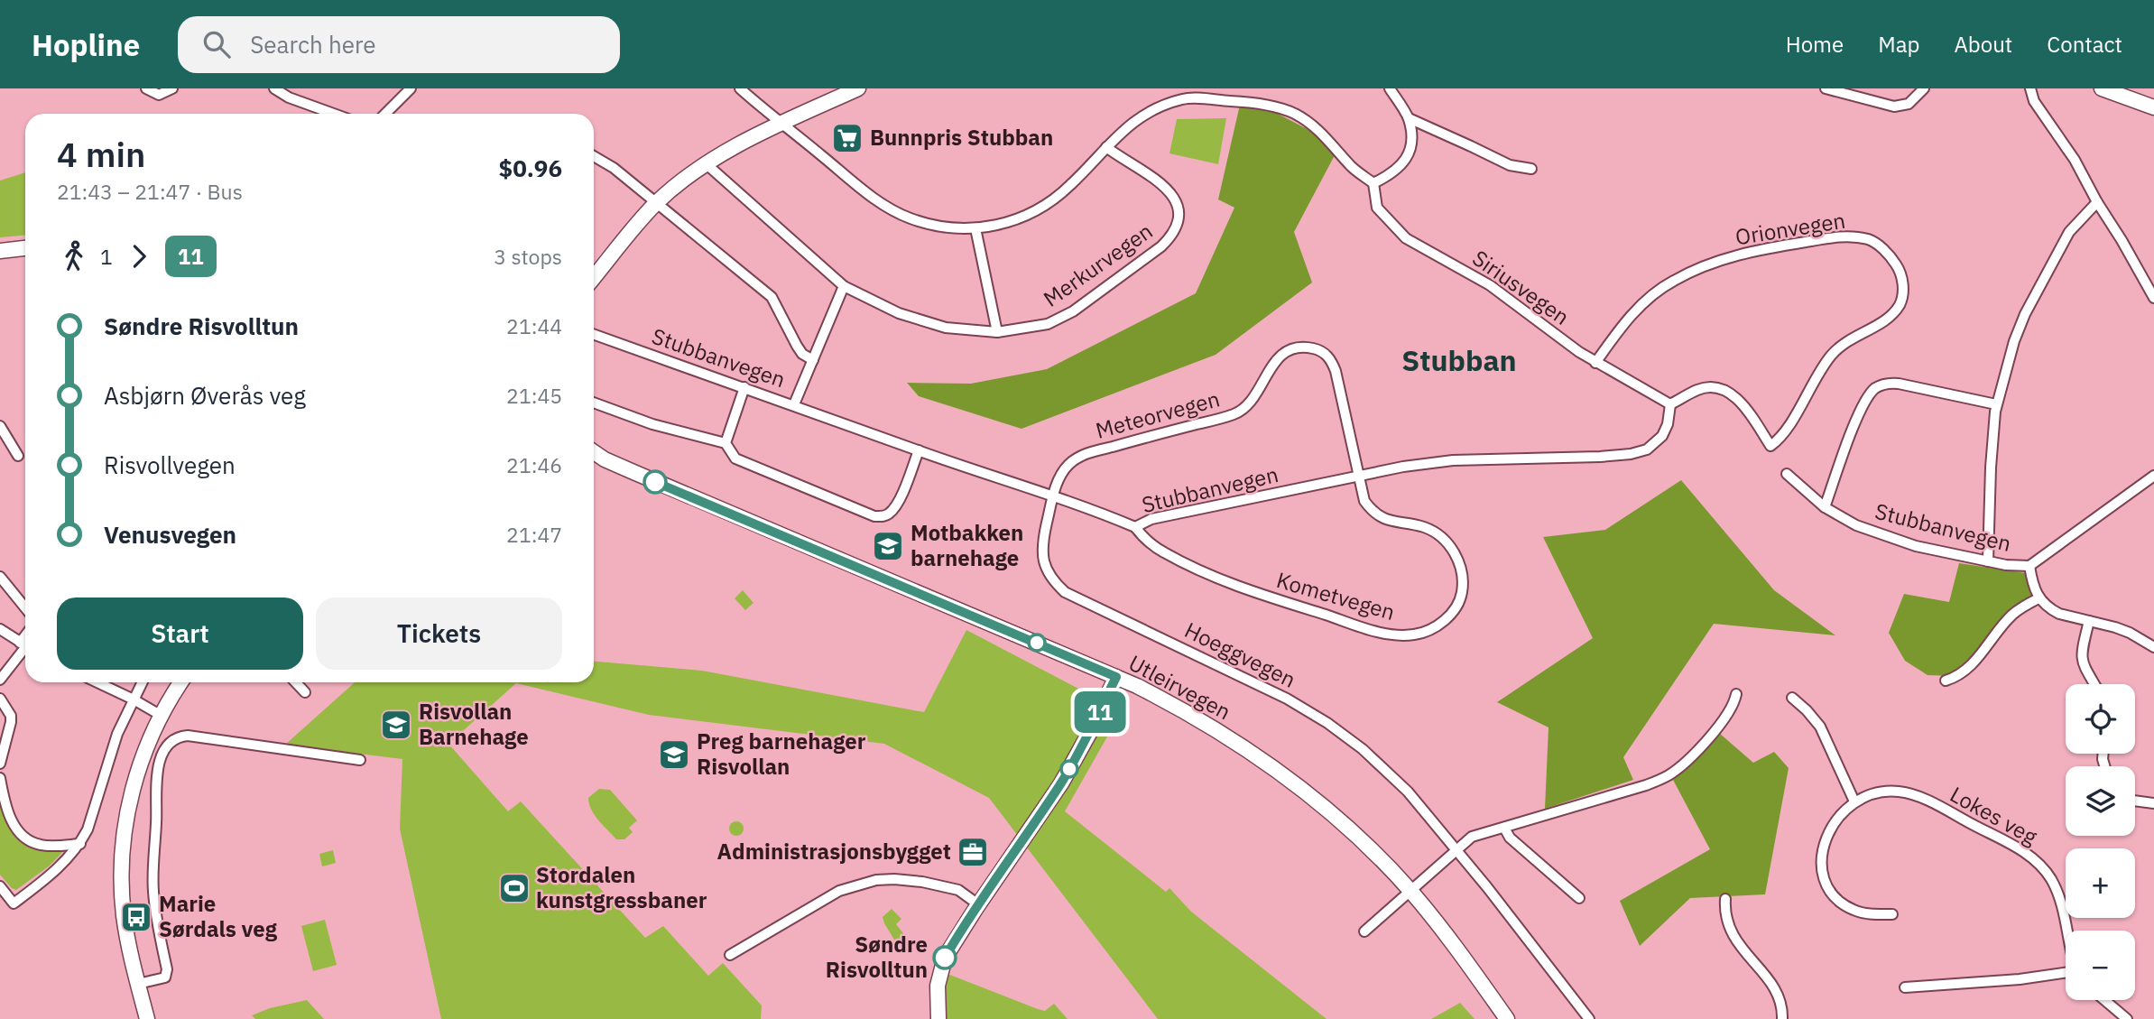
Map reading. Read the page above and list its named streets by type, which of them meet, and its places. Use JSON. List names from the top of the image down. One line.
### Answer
{"streets":{"main road":["Utleirvegen"],"street":["Orionvegen","Merkurvegen","Siriusvegen","Stubbanvegen","Meteorvegen","Kometvegen","Hoeggvegen","Lokes veg"]},"crossings":[["Orionvegen","Siriusvegen"],["Orionvegen","Stubbanvegen"],["Siriusvegen","Stubbanvegen"],["Stubbanvegen","Meteorvegen"],["Stubbanvegen","Kometvegen"],["Stubbanvegen","Hoeggvegen"],["Meteorvegen","Kometvegen"],["Meteorvegen","Hoeggvegen"]],"districts":["Stubban"],"places":{"supermarket":["Bunnpris Stubban"],"school or university":["Motbakken barnehage","Risvollan Barnehage","Preg barnehager Risvollan"],"office":["Administrasjonsbygget"],"sports":["Stordalen kunstgressbaner"],"bus stop":["Marie Sørdals veg"],"other":["Søndre Risvolltun"]},"lines":["bus line 11"],"page":{"header":"Hopline","search":"Search here","nav":["Home","Map","About","Contact"],"on_map":"11","heading":["4 min","21:43 – 21:47 · Bus","$0.96"],"legs":["1","11","3 stops"],"list":[{"name":"Søndre Risvolltun","value":"21:44"},{"name":"Asbjørn Øverås veg","value":"21:45"},{"name":"Risvollvegen","value":"21:46"},{"name":"Venusvegen","value":"21:47"}],"buttons":["Start","Tickets"],"map_buttons":["+","−"]}}
